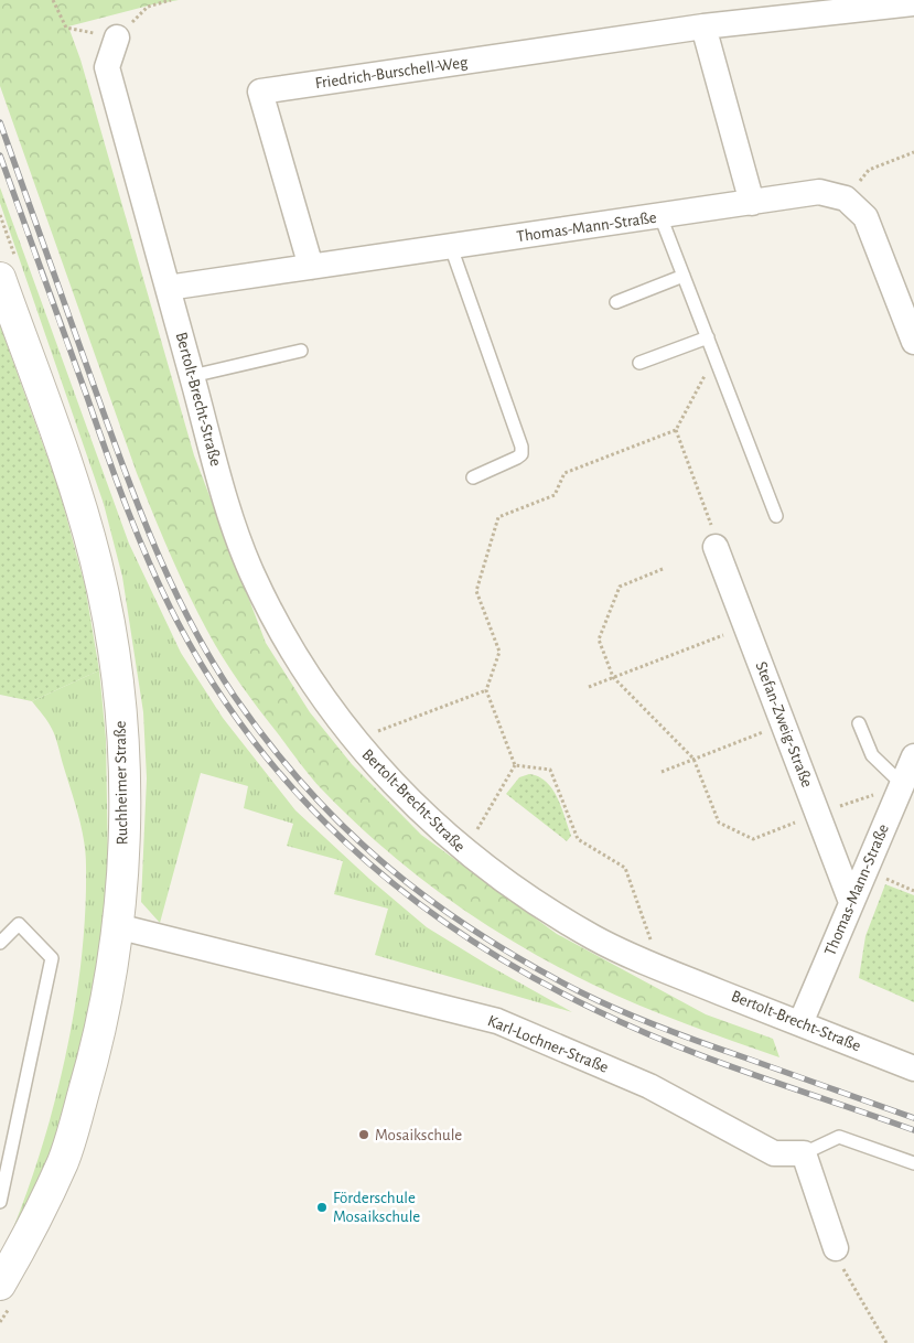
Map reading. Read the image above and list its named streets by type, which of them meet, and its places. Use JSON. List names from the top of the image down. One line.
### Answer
{"streets":{"street":["Friedrich-Burschell-Weg","Thomas-Mann-Straße","Bertolt-Brecht-Straße","Stefan-Zweig-Straße","Ruchheimer Straße","Karl-Lochner-Straße"]},"crossings":[["Friedrich-Burschell-Weg","Thomas-Mann-Straße"],["Thomas-Mann-Straße","Bertolt-Brecht-Straße"],["Thomas-Mann-Straße","Stefan-Zweig-Straße"],["Ruchheimer Straße","Karl-Lochner-Straße"]],"places":["Mosaikschule","Förderschule Mosaikschule"]}
